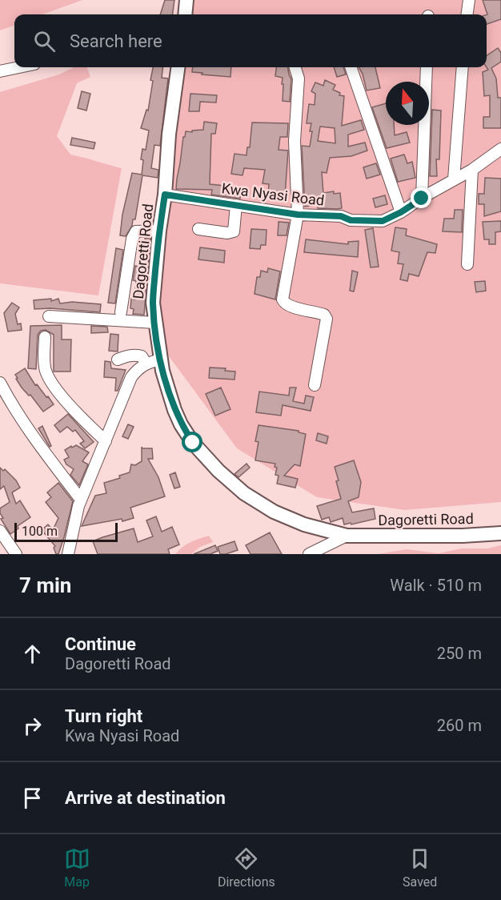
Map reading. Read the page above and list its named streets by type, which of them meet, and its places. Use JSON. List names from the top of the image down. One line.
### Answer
{"streets":{"main road":["Dagoretti Road"],"street":["Kwa Nyasi Road"]},"crossings":[["Kwa Nyasi Road","Dagoretti Road"]],"scale_bar":"100 m","north":"top","page":{"search":"Search here","scale":"100 m","heading":["7 min","Walk · 510 m"],"list":[["Continue","Dagoretti Road","250 m"],["Turn right","Kwa Nyasi Road","260 m"],"Arrive at destination"],"nav":["Map","Directions","Saved"]}}
